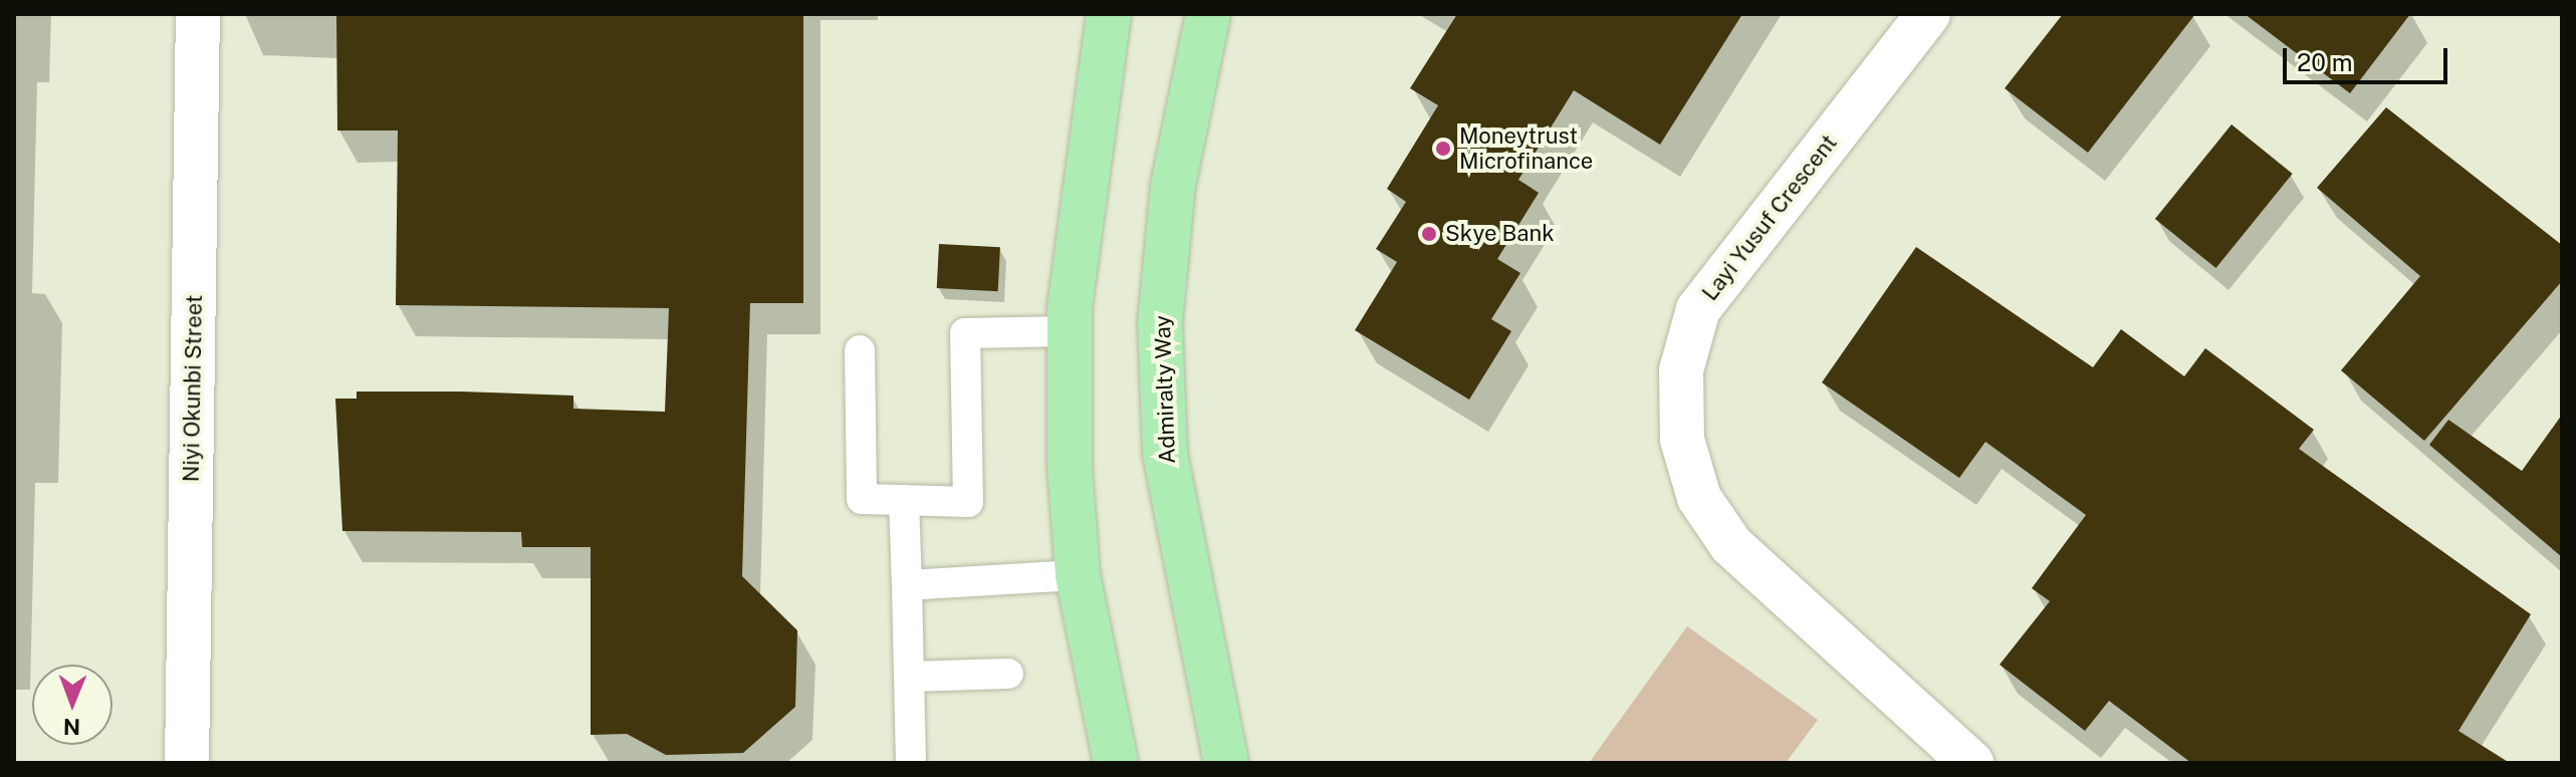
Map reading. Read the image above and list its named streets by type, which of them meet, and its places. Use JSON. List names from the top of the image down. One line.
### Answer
{"streets":{"main road":["Admiralty Way"],"street":["Layi Yusuf Crescent","Niyi Okunbi Street"]},"places":["Moneytrust Microfinance","Skye Bank"],"scale_bar":"20 m","north":"bottom"}
